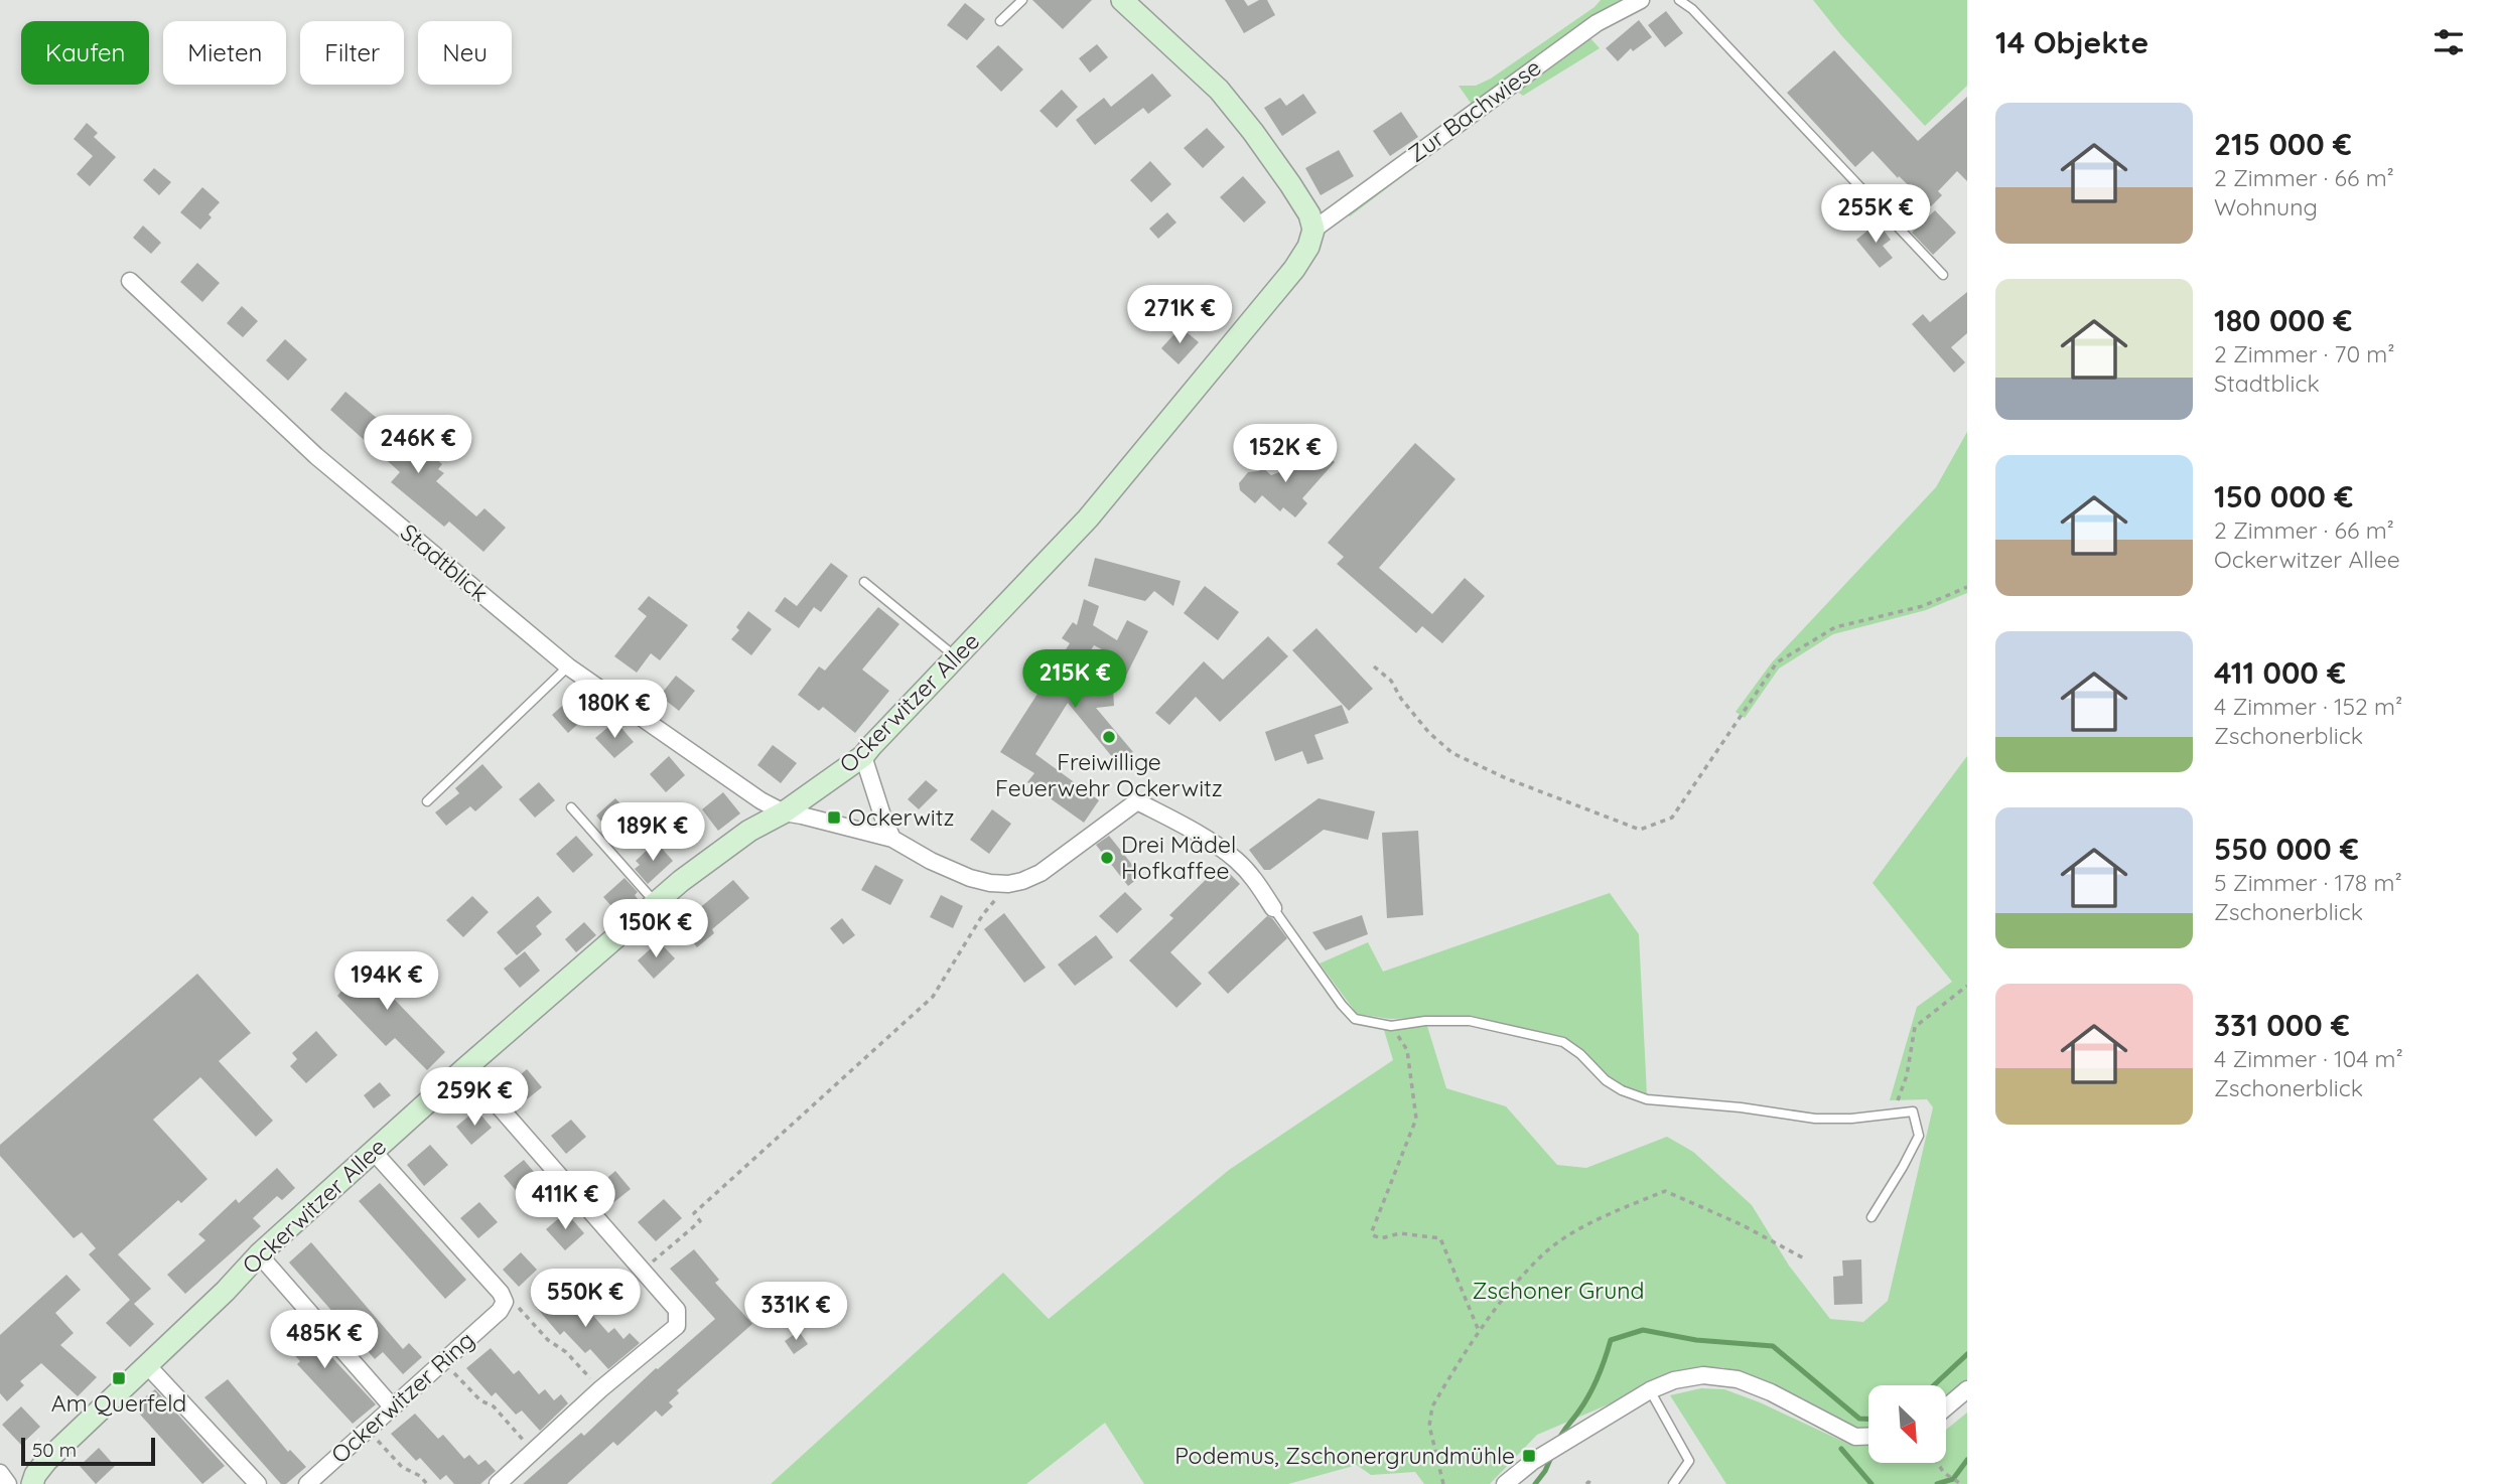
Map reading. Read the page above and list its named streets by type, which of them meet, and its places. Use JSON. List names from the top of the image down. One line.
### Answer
{"streets":{"street":["Zur Bachwiese","Stadtblick","Ockerwitzer Allee","Ockerwitzer Ring"]},"crossings":[["Zur Bachwiese","Ockerwitzer Allee"],["Stadtblick","Ockerwitzer Allee"]],"parks":["Zschoner Grund"],"places":{"other":["Freiwillige Feuerwehr Ockerwitz","Drei Mädel Hofkaffee"],"transit":["Ockerwitz","Am Querfeld","Podemus, Zschonergrundmühle"]},"scale_bar":"50 m","north":"bottom right","page":{"heading":"14 Objekte","chip":["Kaufen","Mieten","Filter","Neu"],"list":[{"name":"215 000 €","note":"2 Zimmer · 66 m² · Wohnung"},{"name":"180 000 €","note":"2 Zimmer · 70 m² · Stadtblick"},{"name":"150 000 €","note":"2 Zimmer · 66 m² · Ockerwitzer Allee"},{"name":"411 000 €","note":"4 Zimmer · 152 m² · Zschonerblick"},{"name":"550 000 €","note":"5 Zimmer · 178 m² · Zschonerblick"},{"name":"331 000 €","note":"4 Zimmer · 104 m² · Zschonerblick"}],"price":["255K €","271K €","246K €","152K €","215K €","180K €","189K €","150K €","194K €","259K €","411K €","550K €","331K €","485K €"],"scale":"50 m"}}
